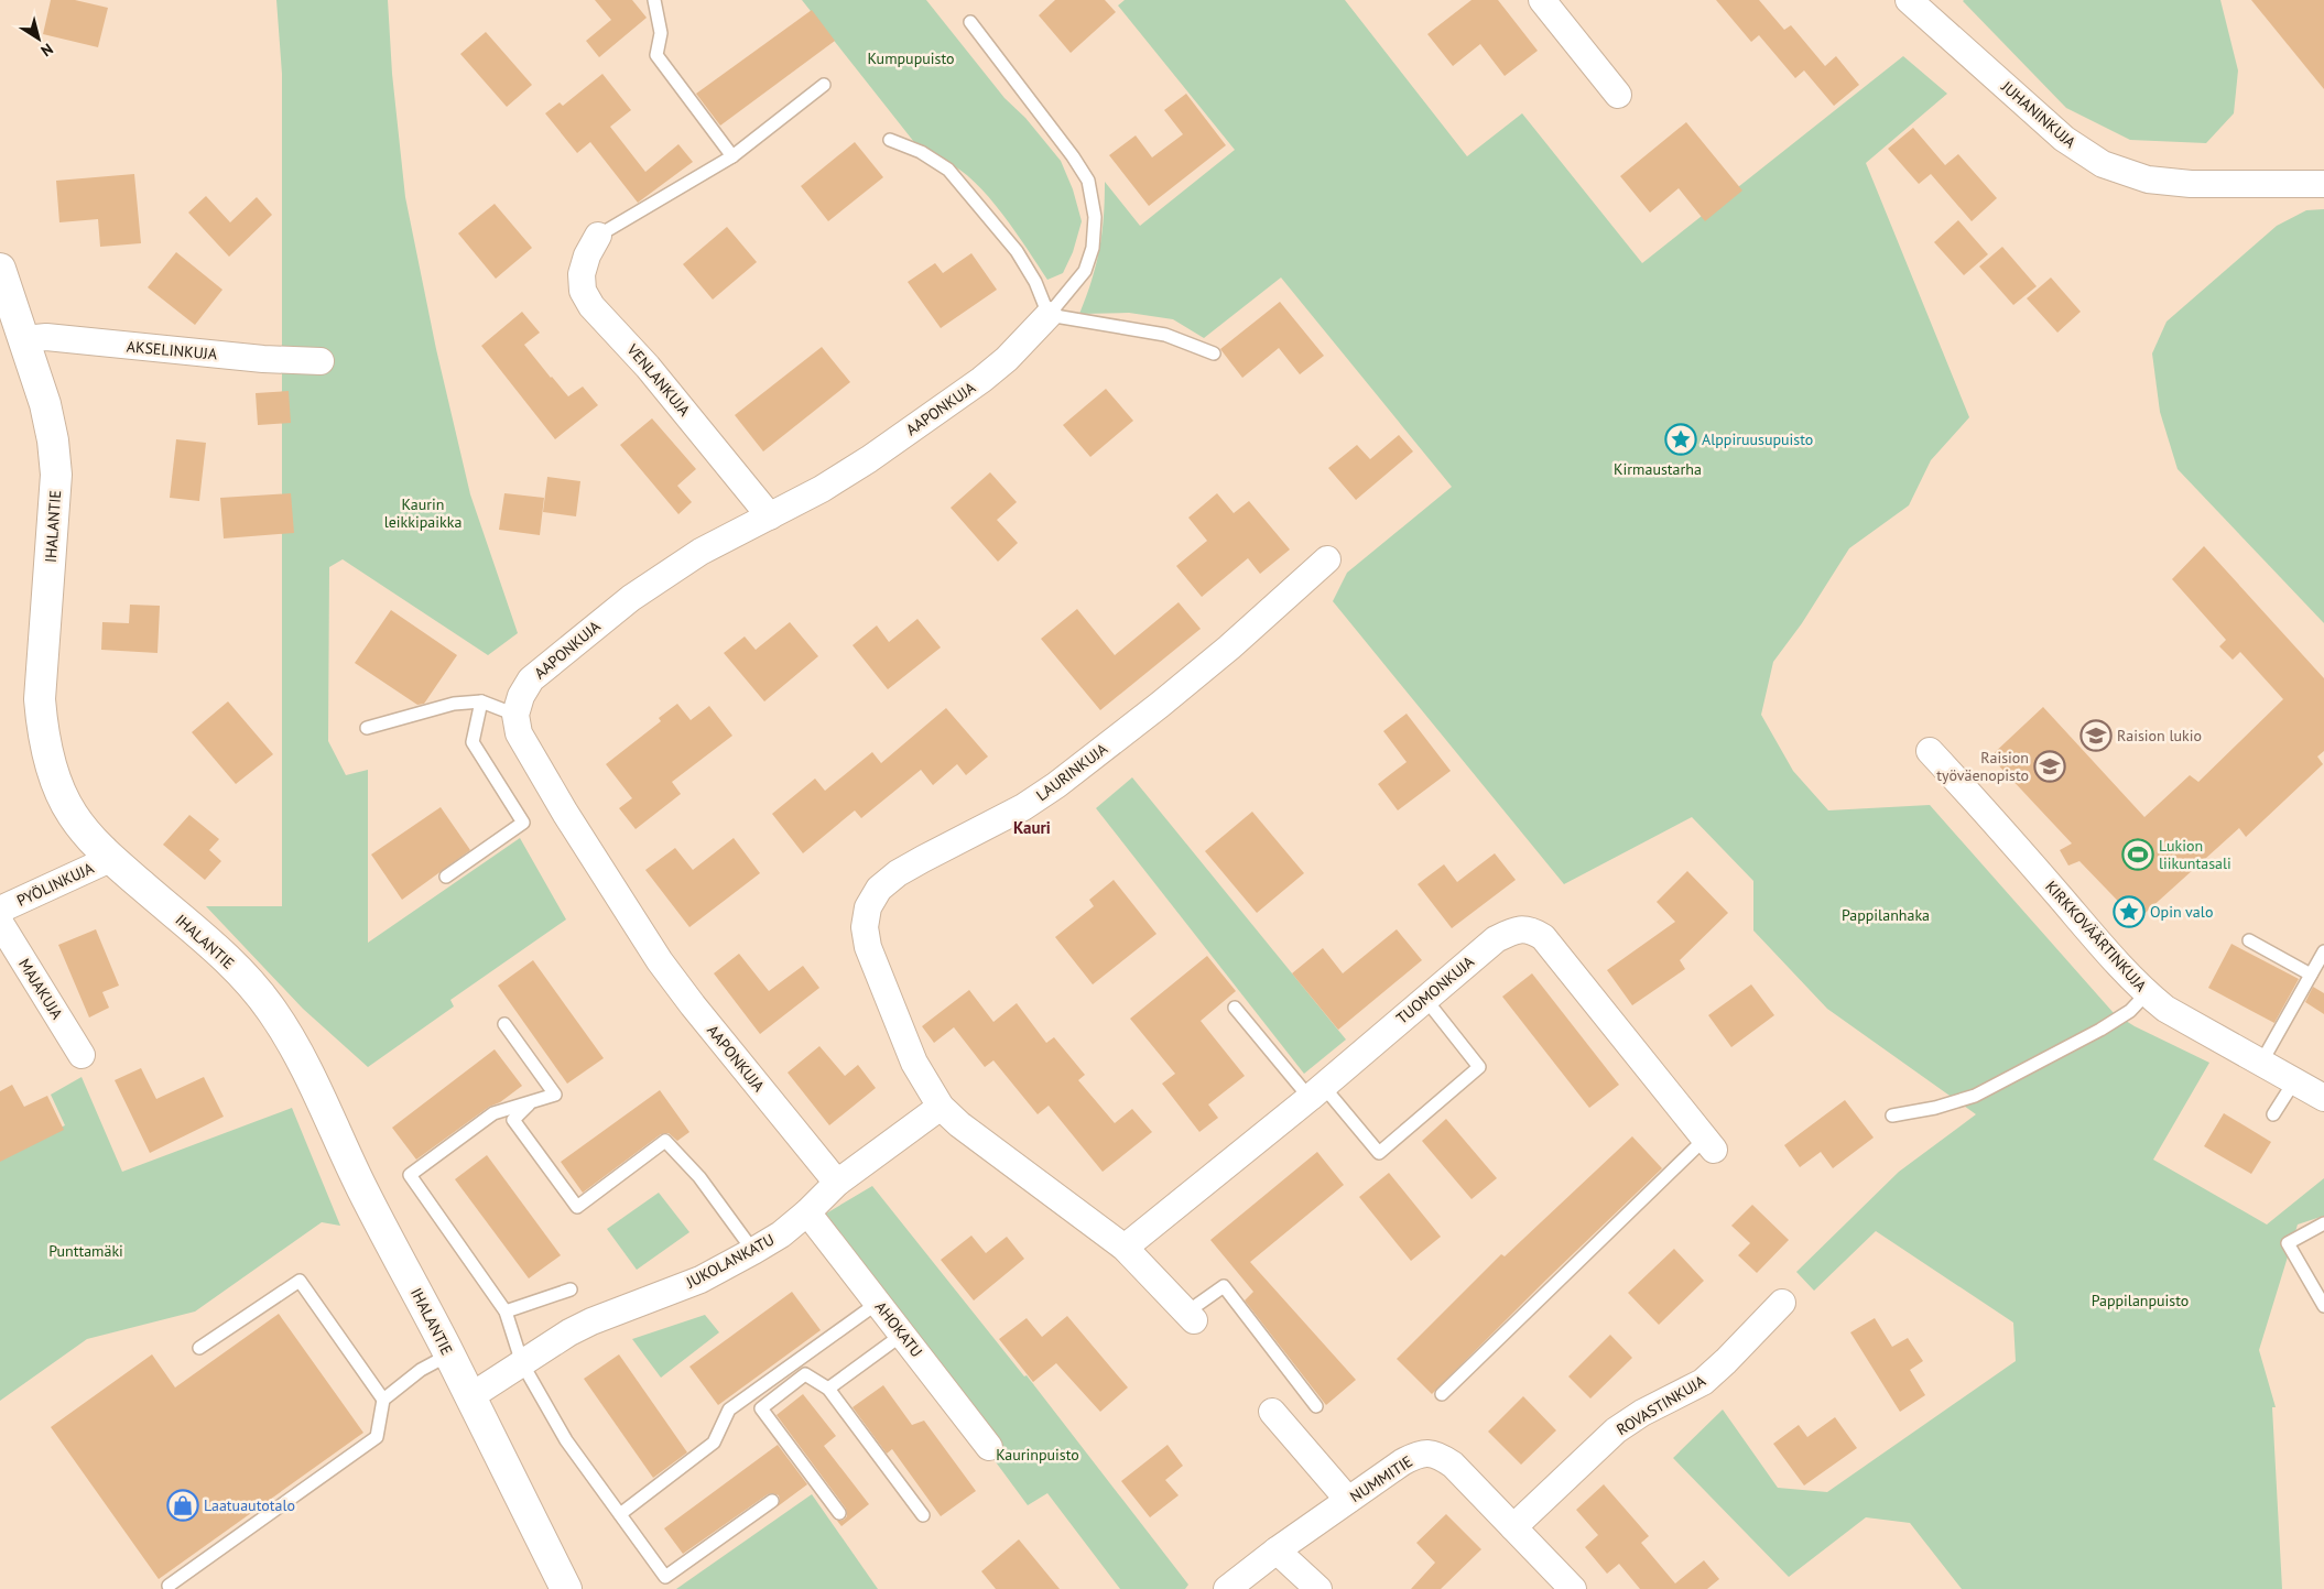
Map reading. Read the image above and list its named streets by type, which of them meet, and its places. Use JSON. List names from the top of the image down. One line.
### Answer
{"streets":{"street":["JUHANINKUJA","AKSELINKUJA","VENLANKUJA","AAPONKUJA","IHALANTIE","LAURINKUJA","PYÖLINKUJA","KIRKKOVÄÄRTINKUJA","MAJAKUJA","TUOMONKUJA","JUKOLANKATU","AHOKATU","ROVASTINKUJA","NUMMITIE"]},"crossings":[["AKSELINKUJA","IHALANTIE"],["VENLANKUJA","AAPONKUJA"],["AAPONKUJA","JUKOLANKATU"],["IHALANTIE","PYÖLINKUJA"],["IHALANTIE","JUKOLANKATU"],["LAURINKUJA","TUOMONKUJA"],["LAURINKUJA","JUKOLANKATU"],["JUKOLANKATU","AHOKATU"],["ROVASTINKUJA","NUMMITIE"]],"districts":["Kauri"],"parks":["Kumpupuisto","Kirmaustarha","Kaurin leikkipaikka","Pappilanhaka","Punttamäki","Pappilanpuisto","Kaurinpuisto"],"places":{"place":["Alppiruusupuisto","Opin valo"],"school or university":["Raision lukio","Raision työväenopisto"],"sports":["Lukion liikuntasali"],"shop":["Laatuautotalo"]},"north":"bottom right"}
